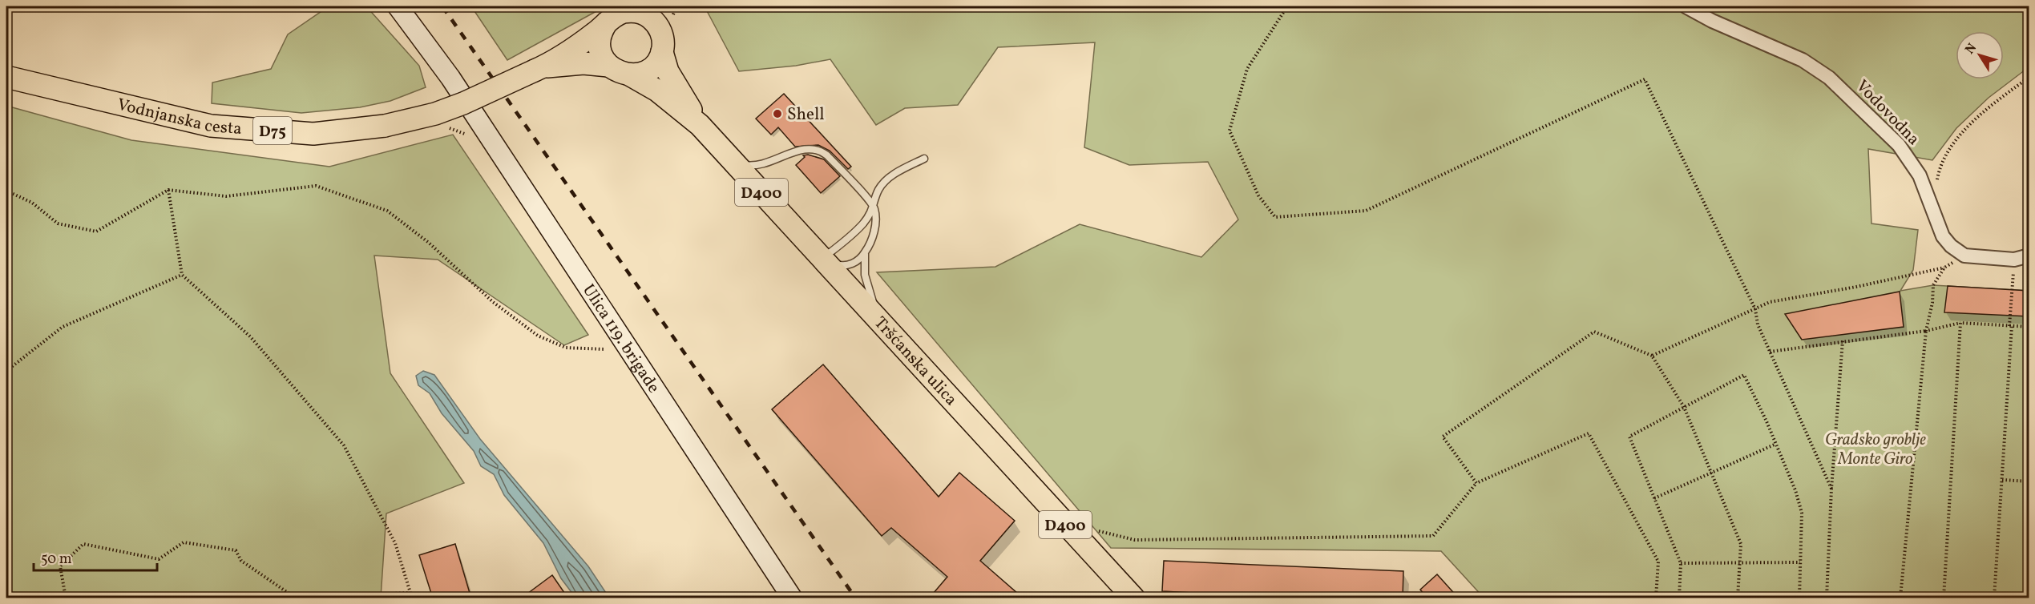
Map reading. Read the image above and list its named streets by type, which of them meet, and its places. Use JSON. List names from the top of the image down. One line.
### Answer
{"streets":{"main road":["Vodnjanska cesta","D75","D400","Ulica 119. brigade","Tršćanska ulica"],"street":["Vodovodna"]},"crossings":[["Vodnjanska cesta","D75"],["D75","D400"],["D400","Tršćanska ulica"]],"parks":["Gradsko groblje Monte Giro"],"places":["Shell"],"scale_bar":"50 m","north":"top left"}
